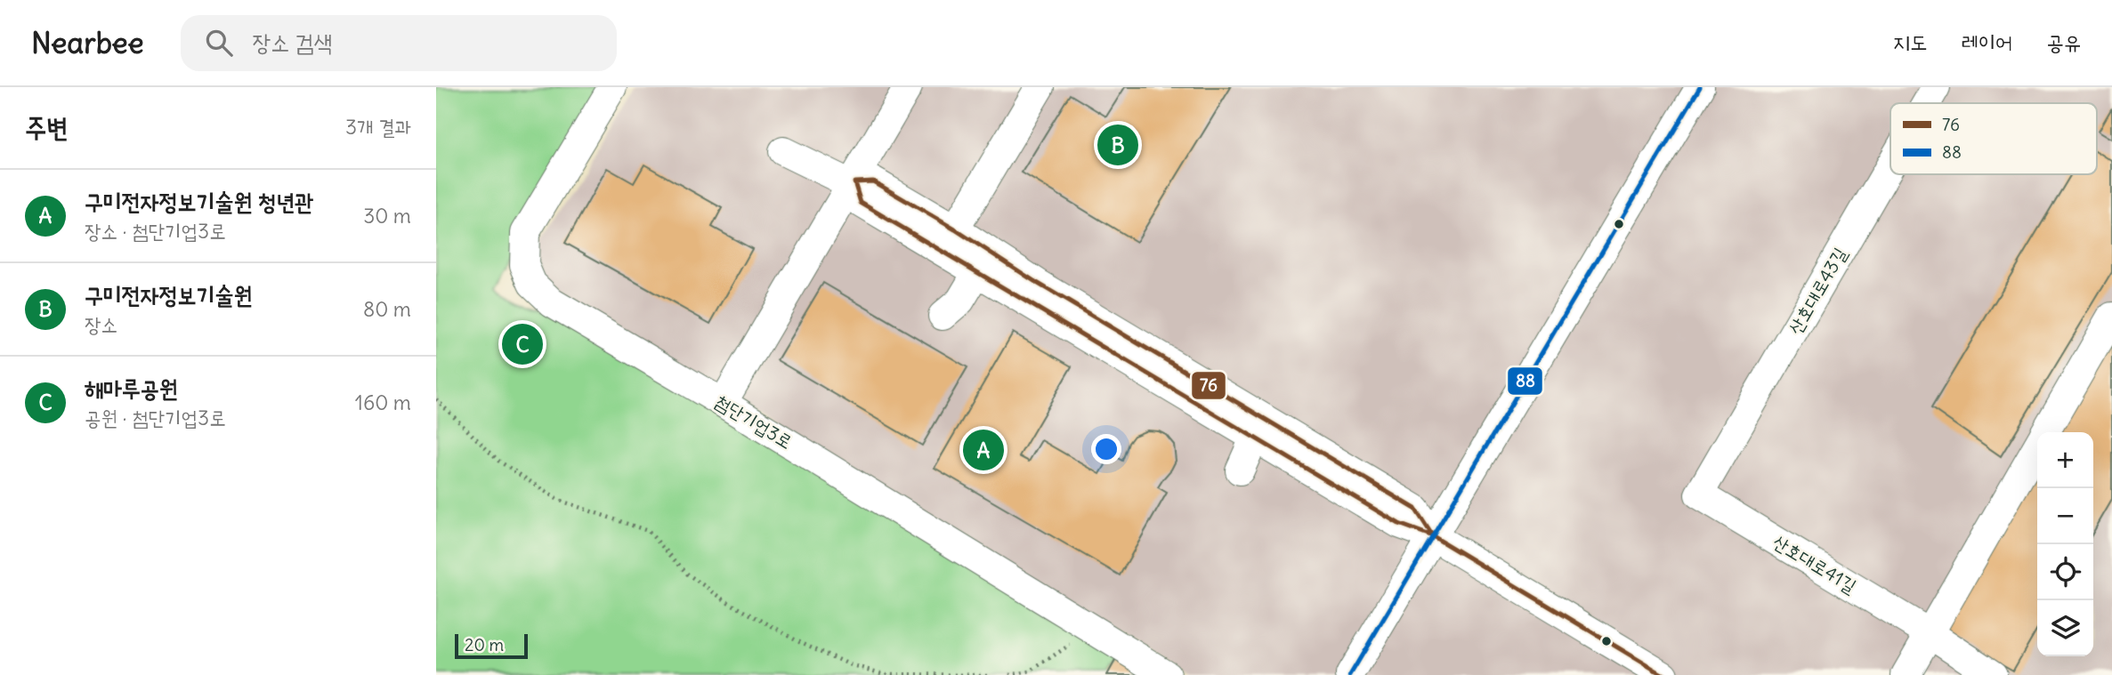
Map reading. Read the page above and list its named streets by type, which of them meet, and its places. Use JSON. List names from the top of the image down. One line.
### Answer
{"streets":{"street":["산호대로43길","첨단기업3로","산호대로41길"]},"crossings":[["산호대로43길","산호대로41길"]],"lines":["transit line 88","transit line 76"],"legend":["76","88"],"scale_bar":"20 m","page":{"header":"Nearbee","search":"장소 검색","nav":["지도","레이어","공유"],"heading":["주변","3개 결과"],"pins":["B","C","A"],"list":[{"mark":"A","name":"구미전자정보기술원 청년관","note":"장소 · 첨단기업3로","value":"30 m"},{"mark":"B","name":"구미전자정보기술원","note":"장소","value":"80 m"},{"mark":"C","name":"해마루공원","note":"공원 · 첨단기업3로","value":"160 m"}],"map_buttons":["+","−"],"scale":"20 m"}}
